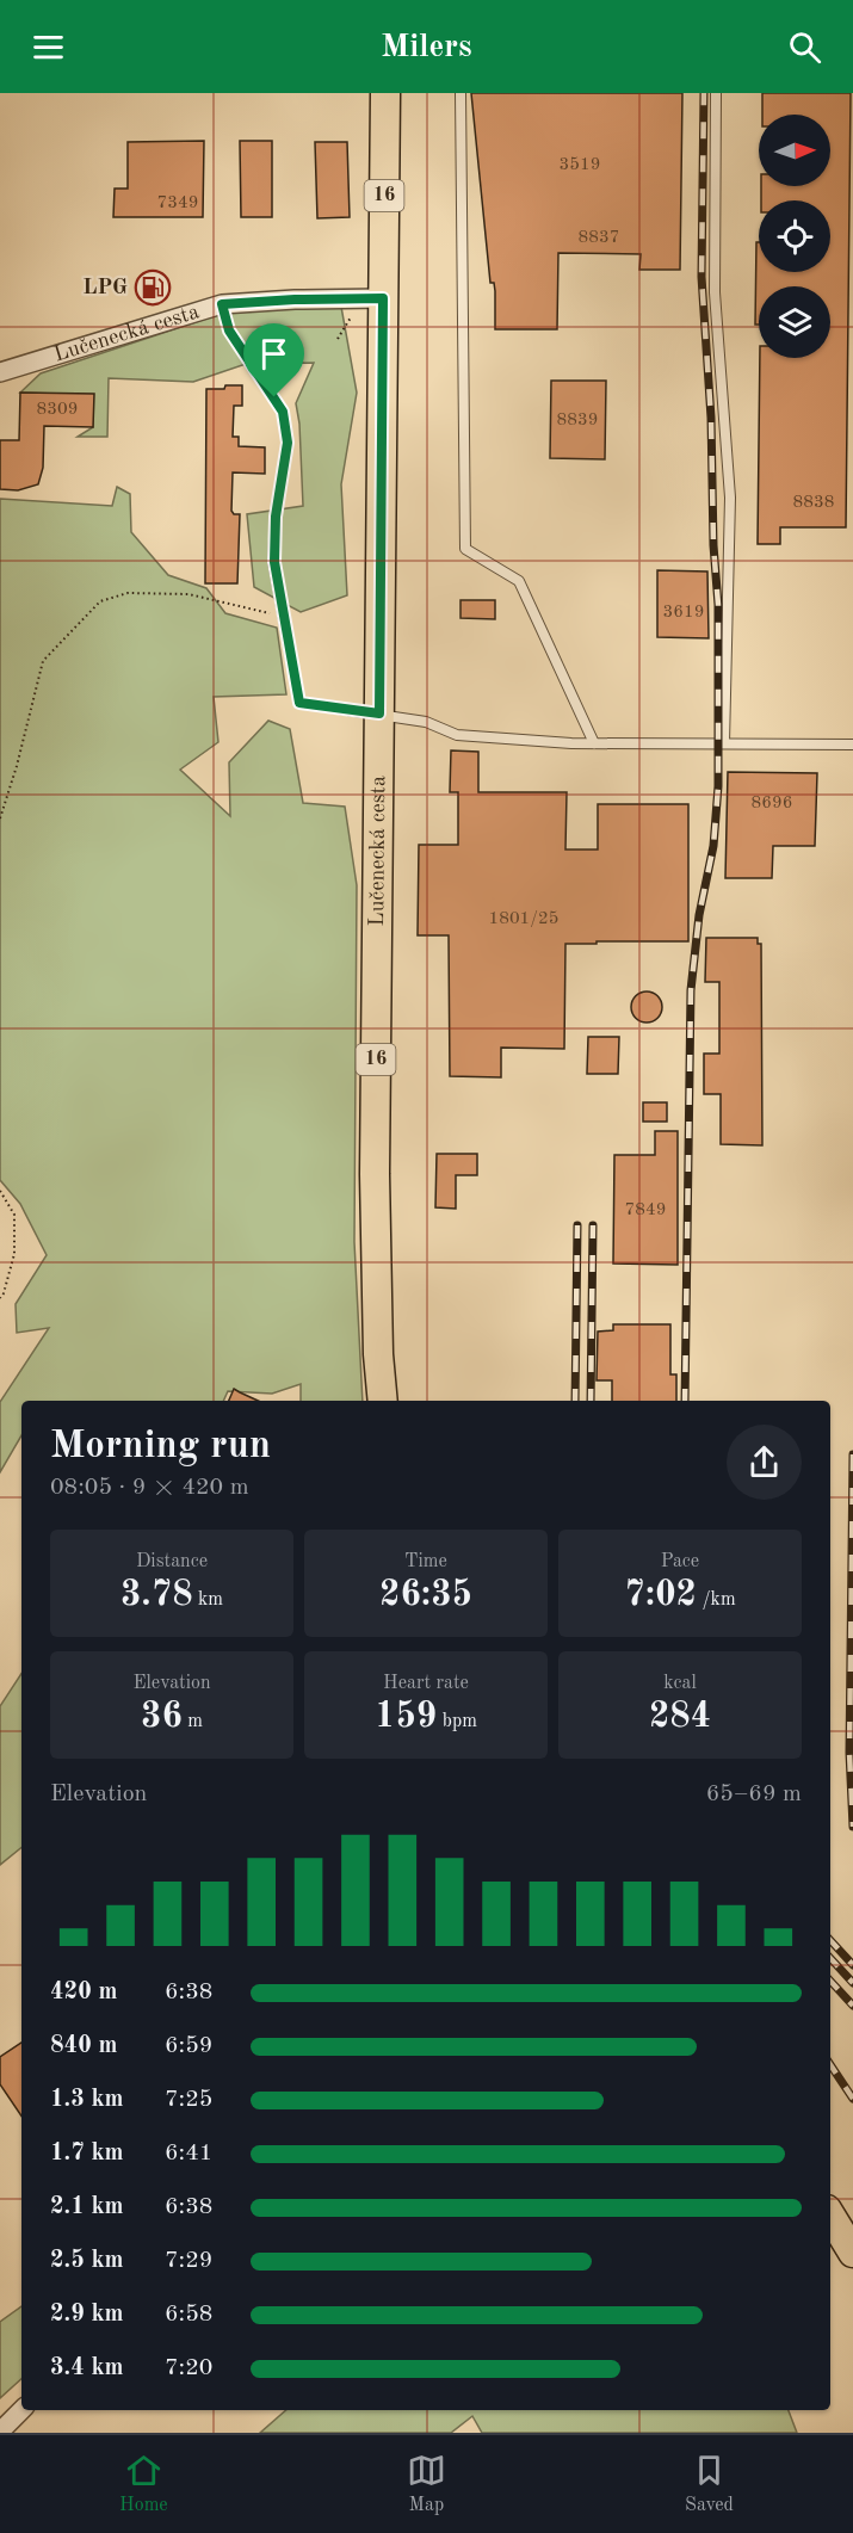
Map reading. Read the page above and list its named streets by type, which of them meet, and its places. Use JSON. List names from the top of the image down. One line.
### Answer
{"streets":{"main road":["16","Lučenecká cesta"]},"places":{"fuel station":["LPG"]},"house_numbers":["3519","7349","8837","8309","8839","8838","3619","8696","1801/25","7849"],"north":"right","page":{"header":"Milers","heading":["Morning run","08:05 · 9 × 420 m"],"stats":[["Distance","3.78 km"],["Time","26:35"],["Pace","7:02 /km"],["Elevation","36 m"],["Heart rate","159 bpm"],["kcal","284"]],"chart":["Elevation","65–69 m"],"list":[{"name":"420 m","note":"6:38"},{"name":"840 m","note":"6:59"},{"name":"1.3 km","note":"7:25"},{"name":"1.7 km","note":"6:41"},{"name":"2.1 km","note":"6:38"},{"name":"2.5 km","note":"7:29"},{"name":"2.9 km","note":"6:58"},{"name":"3.4 km","note":"7:20"}],"tabs":["Home","Map","Saved"]}}
